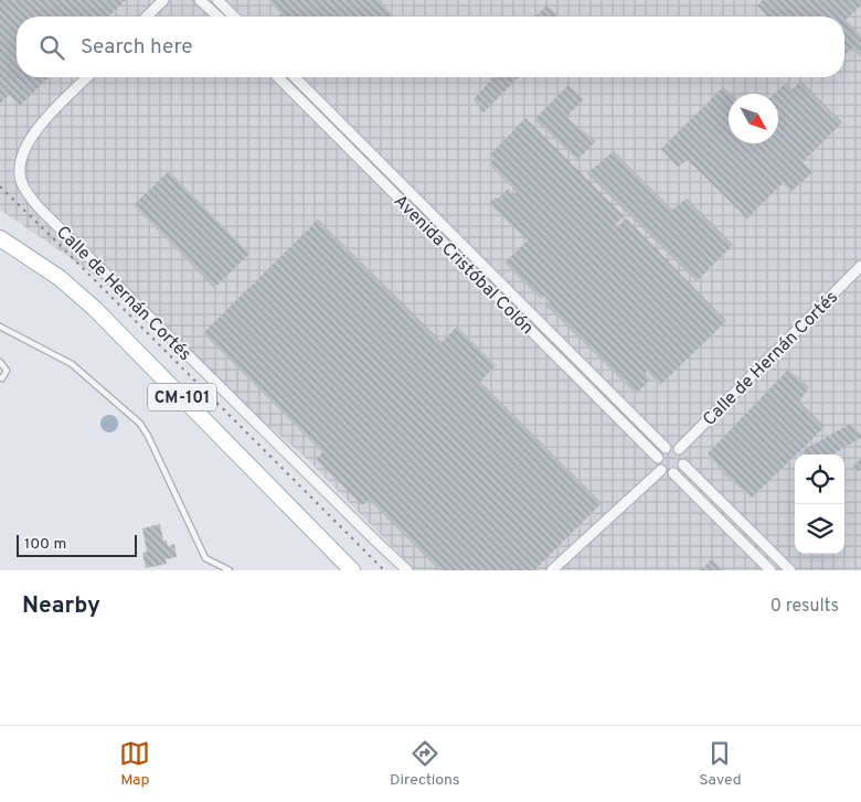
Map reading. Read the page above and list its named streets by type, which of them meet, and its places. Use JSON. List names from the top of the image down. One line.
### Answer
{"streets":{"main road":["CM-101"],"street":["Avenida Cristóbal Colón","Calle de Hernán Cortés"]},"crossings":[["Avenida Cristóbal Colón","Calle de Hernán Cortés"]],"scale_bar":"100 m","north":"bottom right","page":{"search":"Search here","scale":"100 m","heading":["Nearby","0 results"],"nav":["Map","Directions","Saved"]}}
